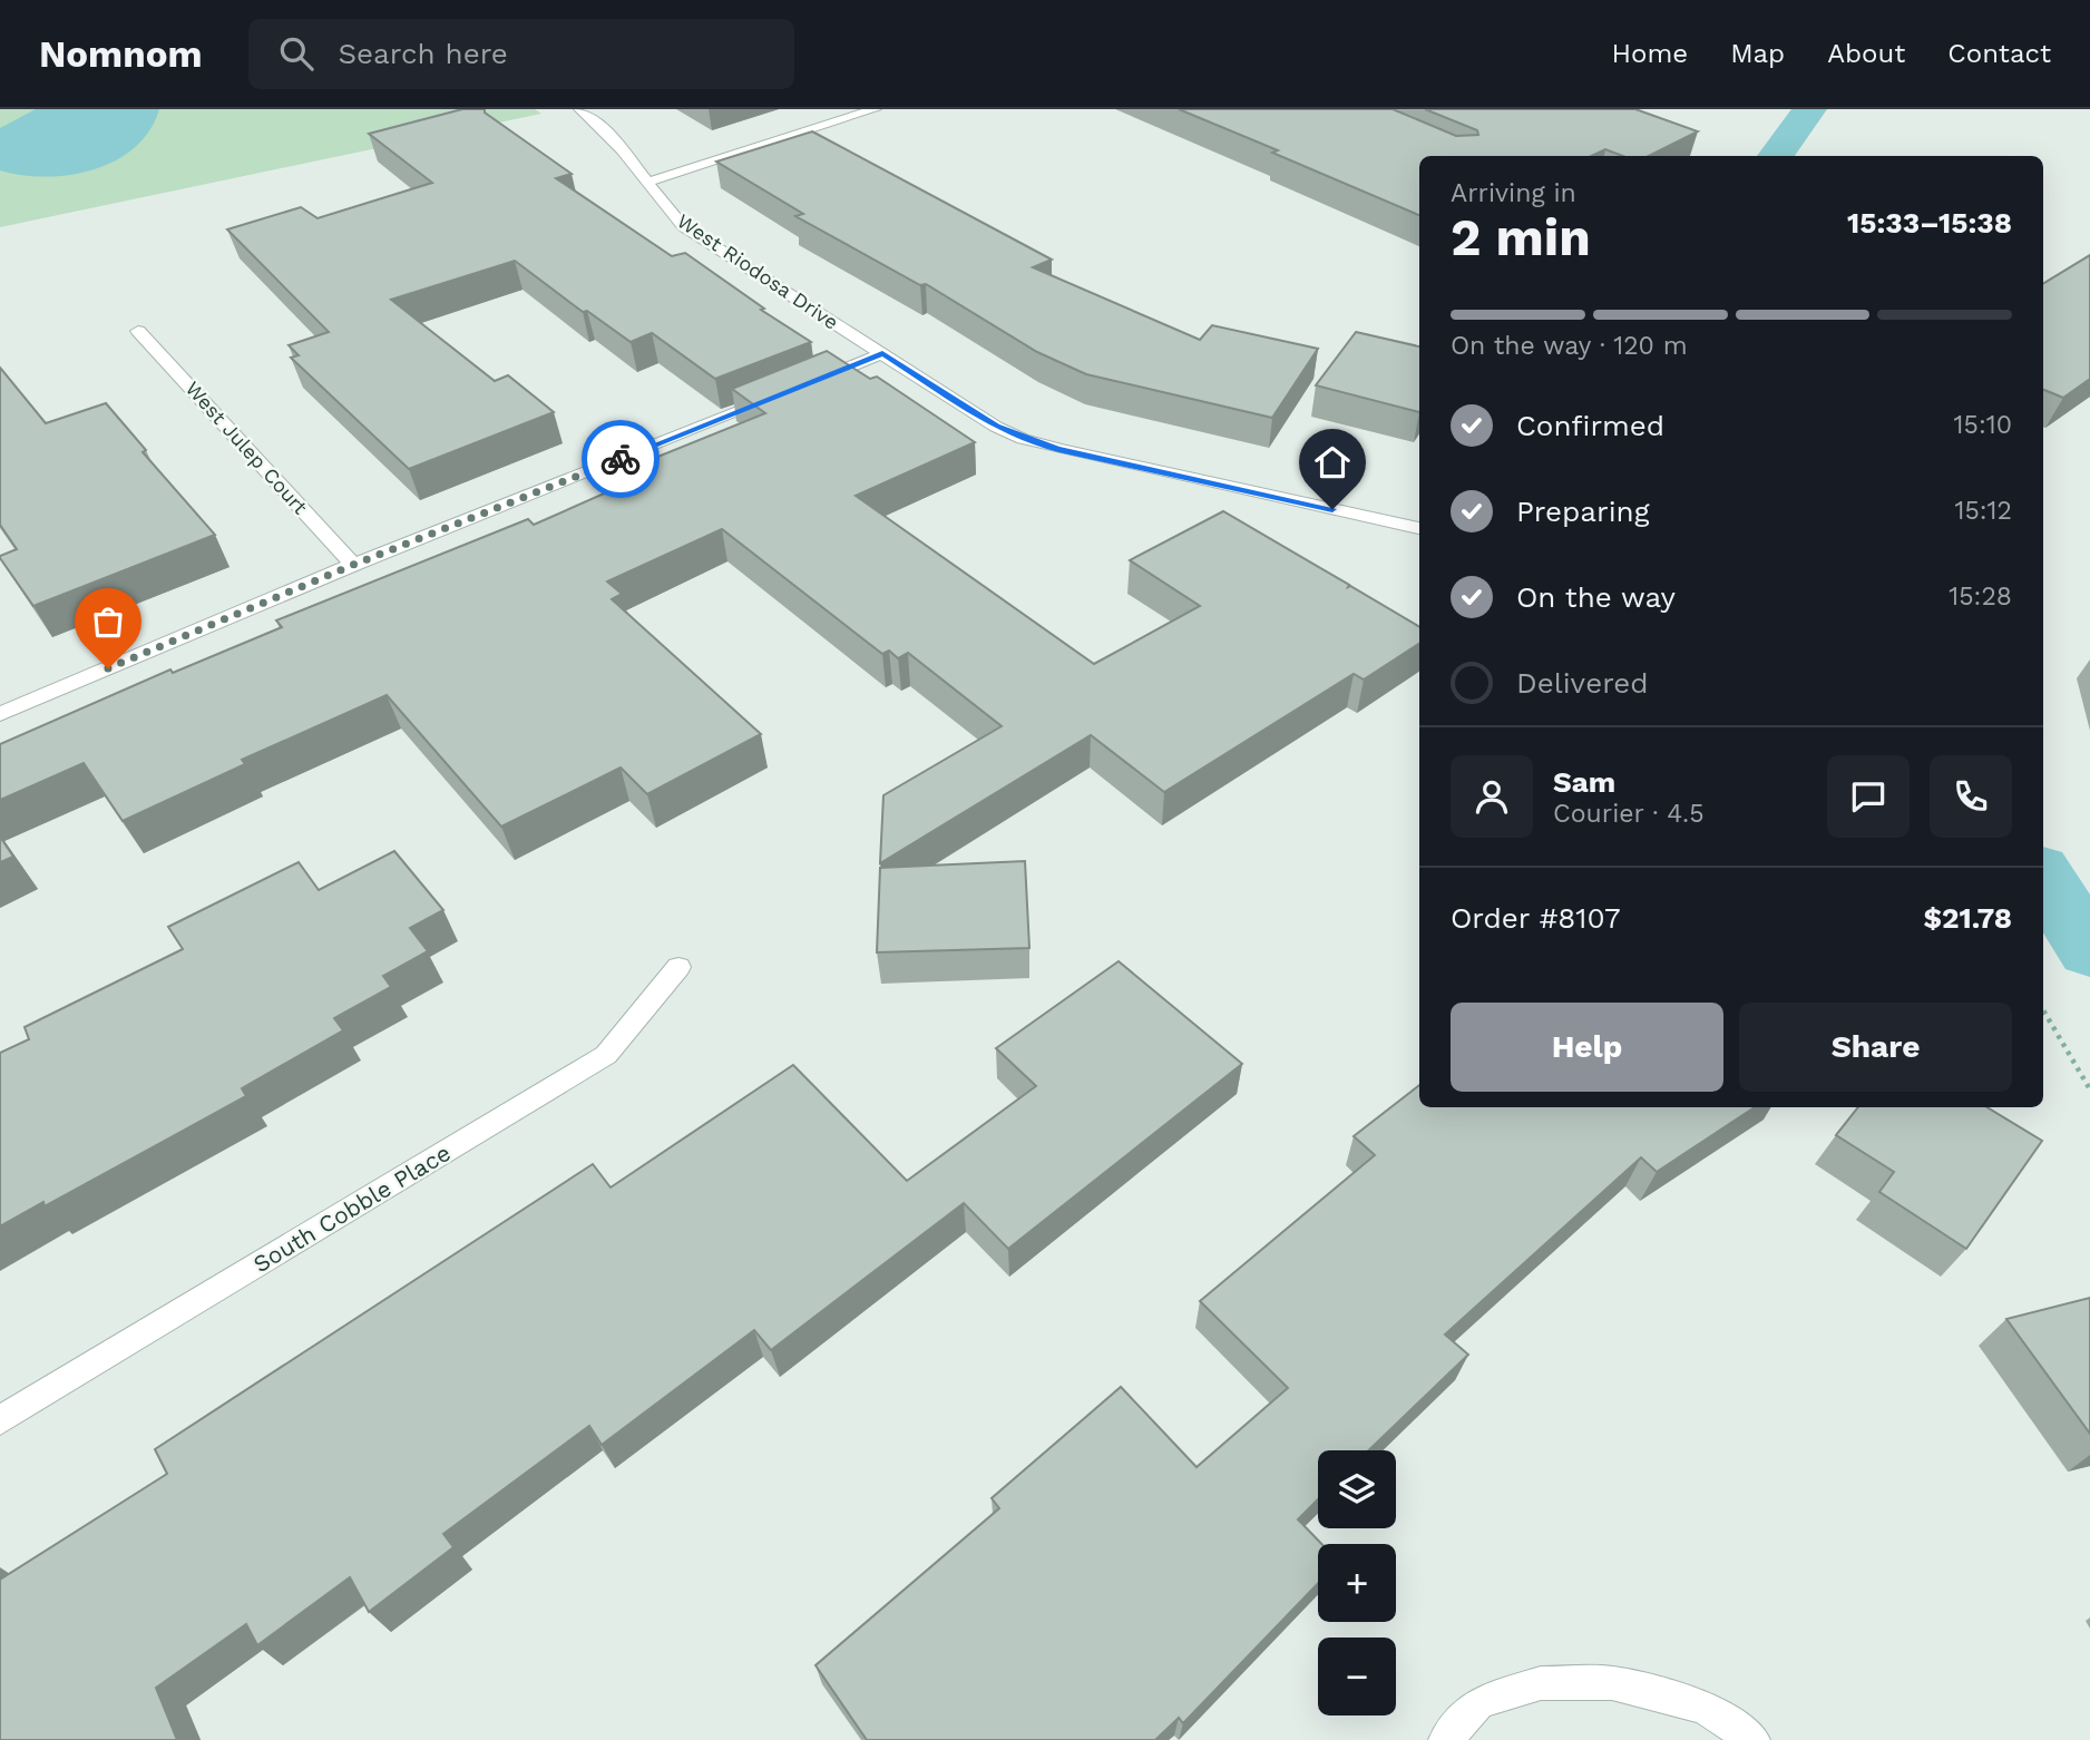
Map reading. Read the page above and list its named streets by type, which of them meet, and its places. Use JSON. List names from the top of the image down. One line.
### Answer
{"streets":{"street":["West Riodosa Drive","West Julep Court","South Cobble Place"]},"page":{"header":"Nomnom","search":"Search here","nav":["Home","Map","About","Contact"],"heading":["2 min","Arriving in","15:33–15:38"],"panel":["Sam","Courier · 4.5","Order #8107","$21.78"],"bar":"On the way · 120 m","list":[["Confirmed","15:10"],["Preparing","15:12"],["On the way","15:28"],"Delivered"],"buttons":["Help","Share"],"map_buttons":["+","−"]}}
